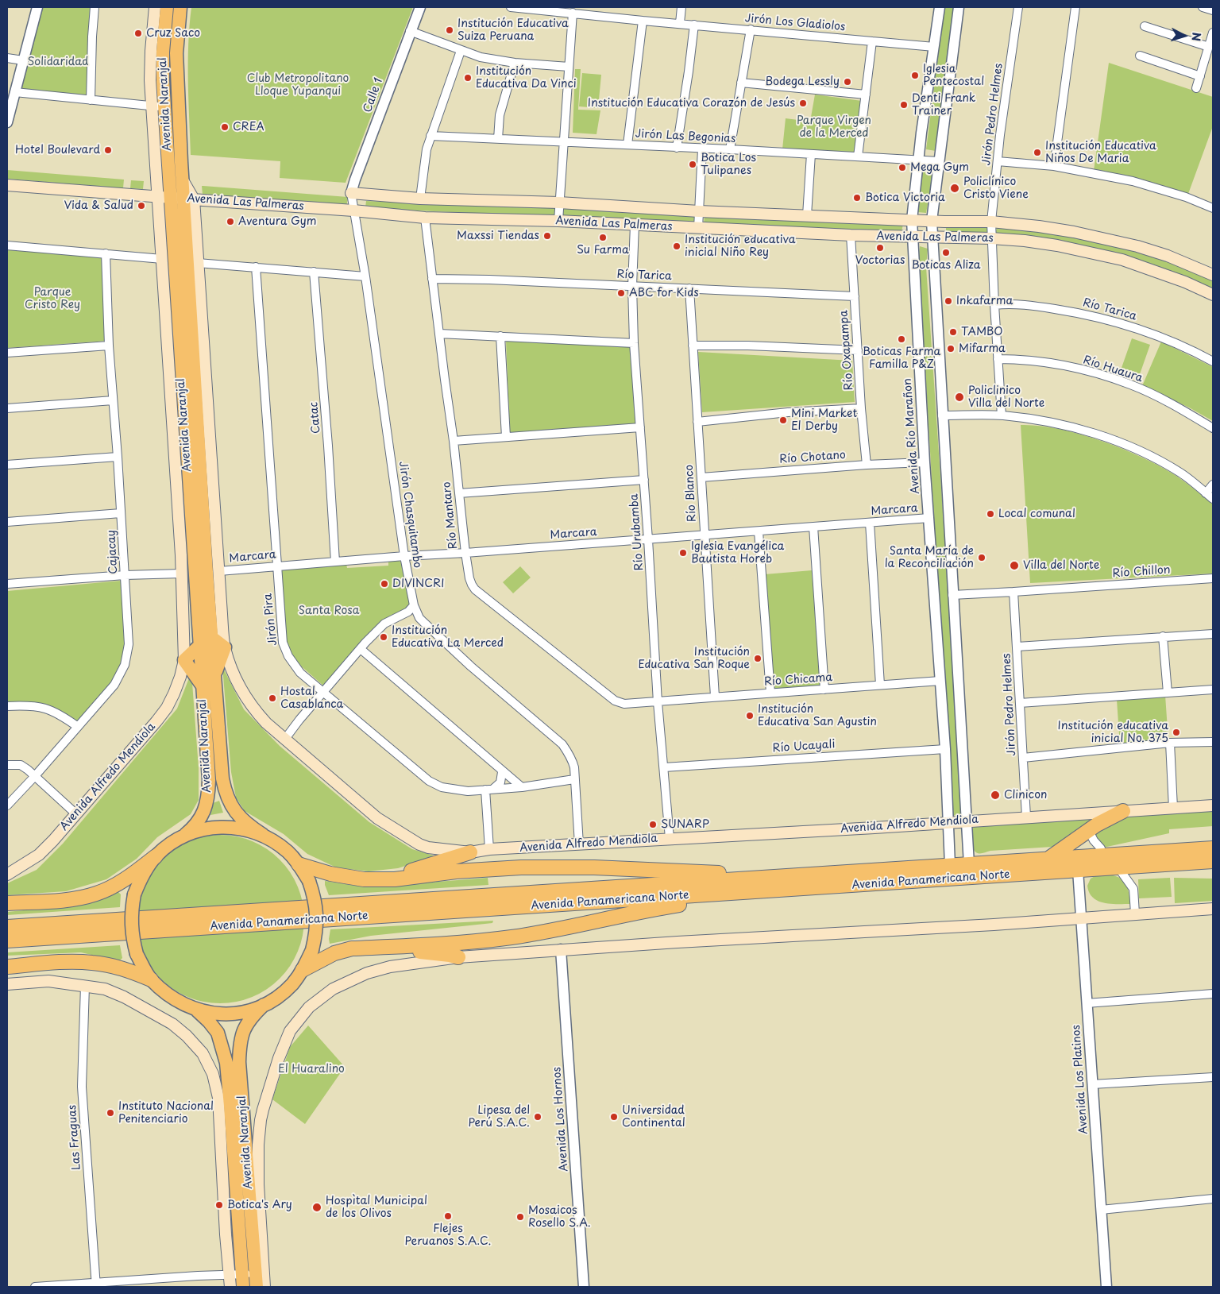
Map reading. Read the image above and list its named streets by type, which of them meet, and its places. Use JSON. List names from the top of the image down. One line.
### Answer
{"streets":{"highway":["Avenida Naranjal","Avenida Panamericana Norte"],"main road":["Avenida Las Palmeras","Avenida Alfredo Mendiola"],"street":["Jirón Los Gladiolos","Calle 1","Jirón Pedro Helmes","Jirón Las Begonias","Río Tarica","Río Oxapampa","Río Huaura","Catac","Avenida Río Marañon","Río Chotano","Río Blanco","Marcara","Jirón Chasquitambo","Río Mantaro","Río Urubamba","Cajacay","Río Chillon","Jirón Pira","Río Chicama","Río Ucayali","Avenida Los Platinos","Avenida Los Hornos","Las Fraguas"]},"crossings":[["Jirón Los Gladiolos","Avenida Río Marañon"],["Calle 1","Avenida Las Palmeras"],["Calle 1","Jirón Chasquitambo"],["Avenida Naranjal","Avenida Las Palmeras"],["Avenida Naranjal","Marcara"],["Avenida Naranjal","Avenida Alfredo Mendiola"],["Avenida Naranjal","Las Fraguas"],["Jirón Pedro Helmes","Avenida Las Palmeras"],["Jirón Pedro Helmes","Río Tarica"],["Jirón Pedro Helmes","Río Huaura"],["Jirón Pedro Helmes","Río Chillon"],["Jirón Pedro Helmes","Avenida Alfredo Mendiola"],["Jirón Las Begonias","Avenida Río Marañon"],["Avenida Las Palmeras","Río Oxapampa"],["Avenida Las Palmeras","Avenida Río Marañon"],["Avenida Las Palmeras","Jirón Chasquitambo"],["Avenida Las Palmeras","Río Mantaro"],["Avenida Las Palmeras","Río Urubamba"],["Río Tarica","Río Oxapampa"],["Río Tarica","Río Blanco"],["Río Tarica","Río Mantaro"],["Río Tarica","Río Urubamba"],["Río Oxapampa","Río Chotano"],["Catac","Marcara"],["Avenida Río Marañon","Río Chotano"],["Avenida Río Marañon","Marcara"],["Avenida Río Marañon","Río Chicama"],["Avenida Río Marañon","Río Ucayali"],["Avenida Río Marañon","Avenida Alfredo Mendiola"],["Avenida Río Marañon","Avenida Panamericana Norte"],["Río Chotano","Río Blanco"],["Río Blanco","Marcara"],["Río Blanco","Río Chicama"],["Marcara","Jirón Chasquitambo"],["Marcara","Río Mantaro"],["Marcara","Río Urubamba"],["Marcara","Jirón Pira"],["Jirón Chasquitambo","Jirón Pira"],["Jirón Chasquitambo","Avenida Alfredo Mendiola"],["Río Mantaro","Río Urubamba"],["Río Mantaro","Río Chicama"],["Río Urubamba","Río Chicama"],["Río Urubamba","Río Ucayali"],["Río Urubamba","Avenida Alfredo Mendiola"],["Avenida Panamericana Norte","Avenida Los Platinos"]],"parks":["Solidaridad","Club Metropolitano Lloque Yupanqui","Parque Virgen de la Merced","Parque Cristo Rey","Santa Rosa","El Huaralino"],"places":["Institución Educativa Suiza Peruana","Cruz Saco","Iglesia Pentecostal","Institución Educativa Da Vinci","Bodega Lessly","Institución Educativa Corazón de Jesús","Denti Frank Trainer","CREA","Hotel Boulevard","Institución Educativa Niños De Maria","Botica Los Tulipanes","Mega Gym","Policlínico Cristo Viene","Botica Victoria","Vida & Salud","Aventura Gym","Maxssi Tiendas","Su Farma","Institución educativa inicial Niño Rey","Voctorias","Boticas Aliza","ABC for Kids","Inkafarma","TAMBO","Boticas Farma Familla P&Z","Mifarma","Policlinico Villa del Norte","Mini Market El Derby","Local comunal","Iglesia Evangélica Bautista Horeb","Santa María de la Reconciliación","Villa del Norte","DIVINCRI","Institución Educativa La Merced","Institución Educativa San Roque","Hostal Casablanca","Institución Educativa San Agustin","Institución educativa inicial No. 375","Clinicon","SUNARP","Instituto Nacional Penitenciario","Lipesa del Perú S.A.C.","Universidad Continental","Botica's Ary","Hospìtal Municipal de los Olivos","Flejes Peruanos S.A.C.","Mosaicos Rosello S.A."],"north":"right"}
